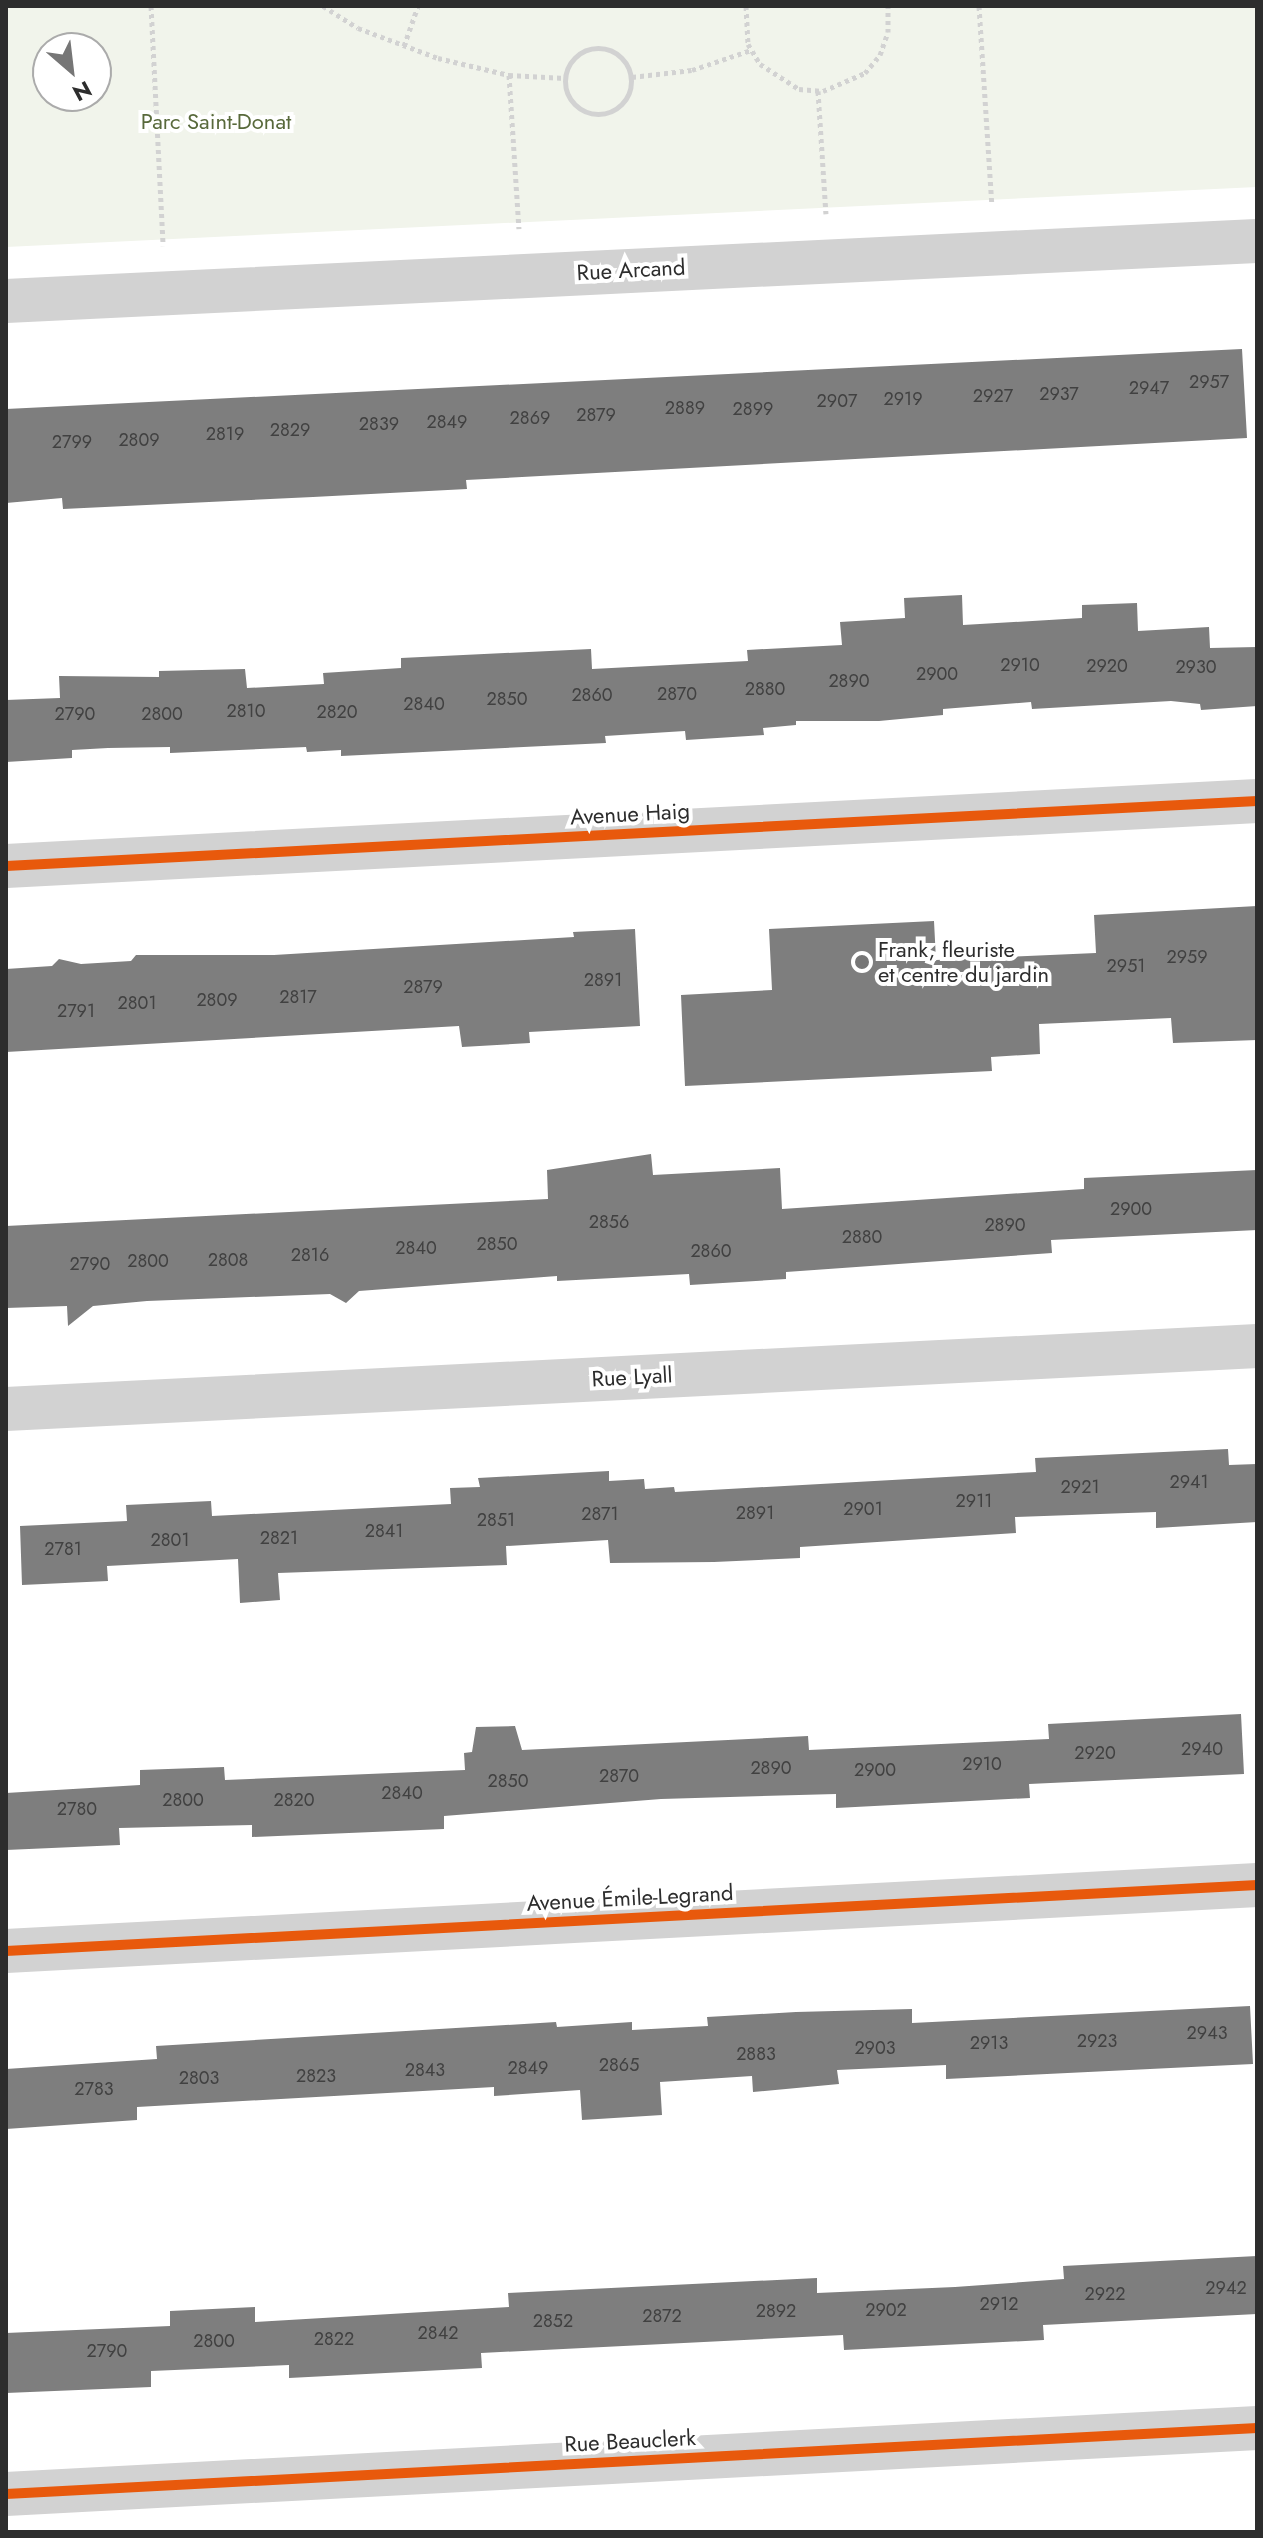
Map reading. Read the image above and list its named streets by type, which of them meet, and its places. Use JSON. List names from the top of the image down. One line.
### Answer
{"streets":{"street":["Rue Arcand","Avenue Haig","Rue Lyall","Avenue Émile-Legrand","Rue Beauclerk"]},"parks":["Parc Saint-Donat"],"places":["Frank, fleuriste et centre du jardin"],"house_numbers":["2957","2947","2937","2927","2919","2907","2889","2899","2879","2869","2849","2839","2829","2819","2809","2799","2910","2920","2930","2900","2890","2880","2870","2860","2850","2840","2810","2820","2790","2800","2959","2951","2891","2879","2817","2809","2801","2791","2900","2856","2890","2880","2850","2840","2860","2816","2808","2800","2790","2941","2921","2911","2901","2891","2871","2851","2841","2821","2801","2781","2940","2920","2910","2890","2900","2870","2850","2840","2800","2820","2780","2943","2923","2913","2903","2883","2865","2849","2843","2823","2803","2783","2942","2922","2912","2902","2892","2872","2852","2842","2822","2800","2790"],"north":"bottom right"}
